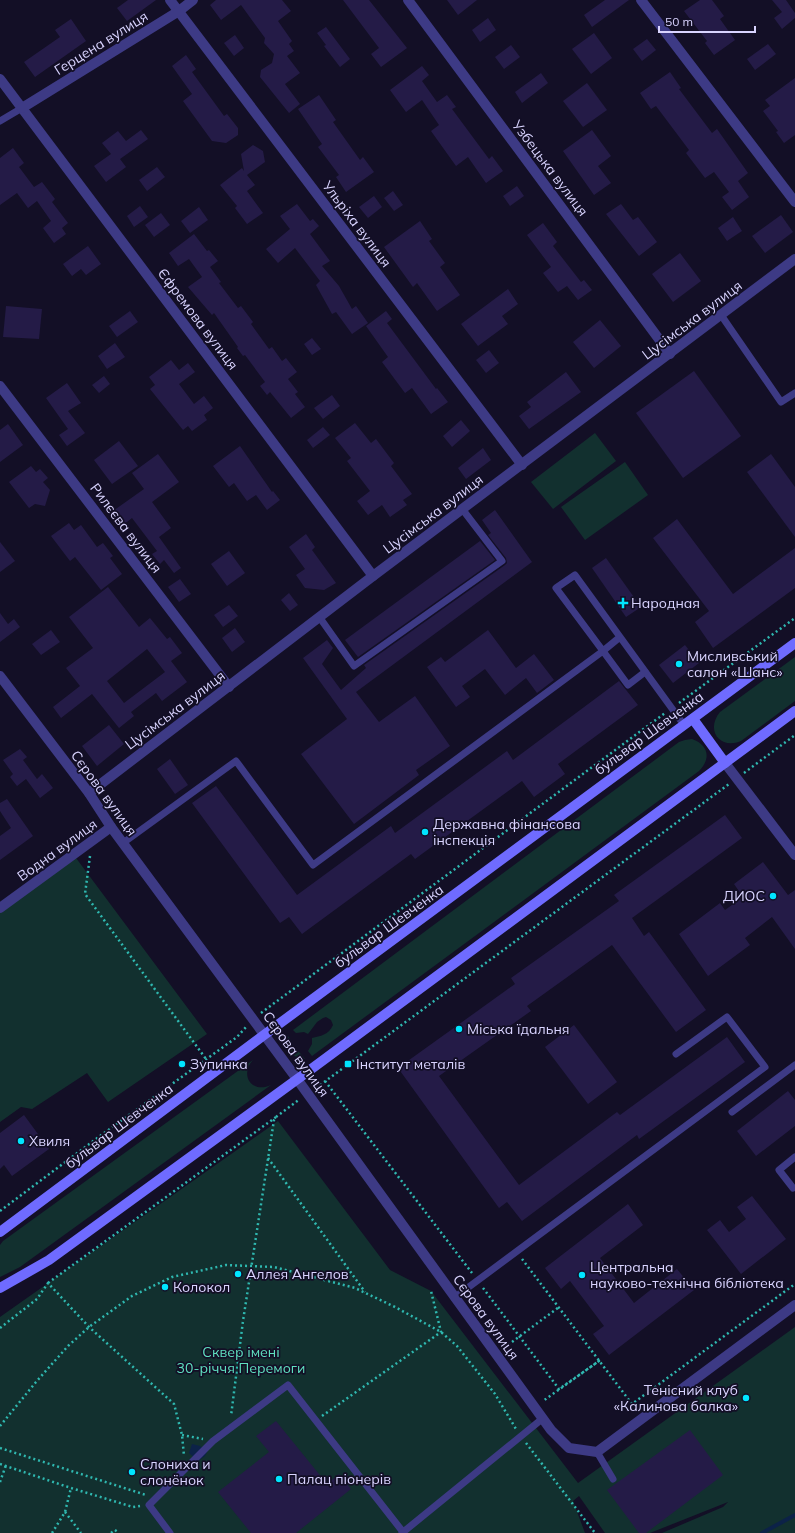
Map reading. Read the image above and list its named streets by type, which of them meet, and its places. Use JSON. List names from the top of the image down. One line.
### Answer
{"streets":{"main road":["бульвар Шевченка"],"street":["Герцена вулиця","Узбецька вулиця","Ульріха вулиця","Єфремова вулиця","Цусімська вулиця","Рилєєва вулиця","Сєрова вулиця","Водна вулиця"]},"crossings":[["Герцена вулиця","Ульріха вулиця"],["Герцена вулиця","Єфремова вулиця"],["Узбецька вулиця","Цусімська вулиця"],["Ульріха вулиця","Цусімська вулиця"],["Єфремова вулиця","Цусімська вулиця"],["Цусімська вулиця","Рилєєва вулиця"],["Цусімська вулиця","Сєрова вулиця"],["бульвар Шевченка","Сєрова вулиця"],["Сєрова вулиця","Водна вулиця"]],"parks":["Сквер імені 30-річчя Перемоги"],"places":{"health":["Народная"],"other":["Мисливський салон «Шанс»","Державна фінансова інспекція","ДИОС","Міська їдальня","Зупинка","Хвиля","Аллея Ангелов","Центральна науково-технічна бібліотека","Колокол","Тенісний клуб «Калинова балка»","Слониха и слонёнок","Палац піонерів"],"transit":["Інститут металів"]},"scale_bar":"50 m"}
